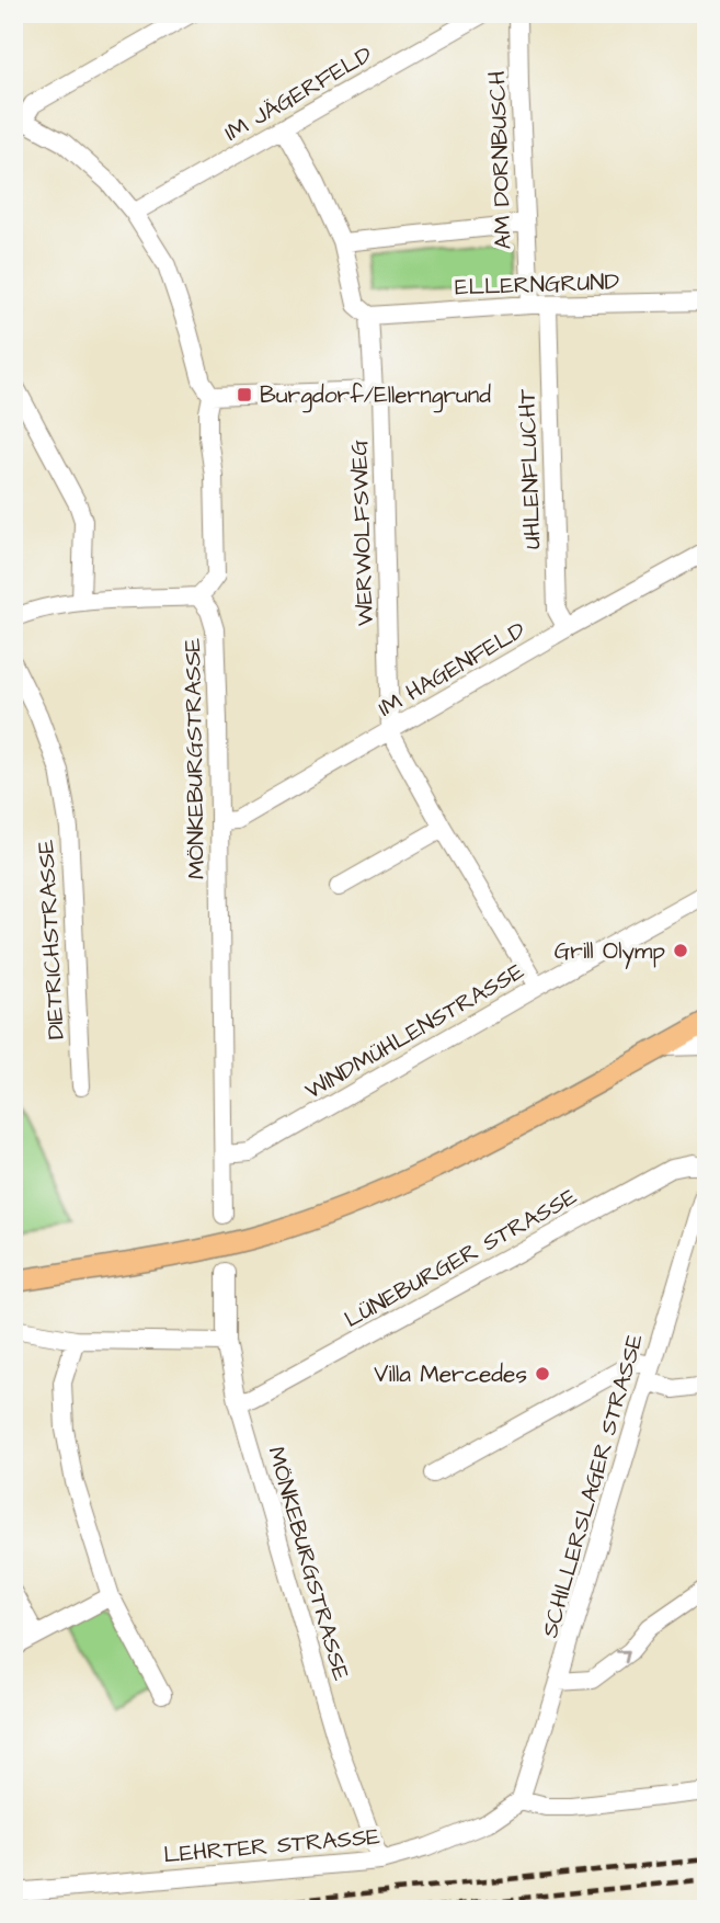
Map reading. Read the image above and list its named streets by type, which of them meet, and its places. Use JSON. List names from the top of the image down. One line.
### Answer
{"streets":{"street":["IM JÄGERFELD","AM DORNBUSCH","ELLERNGRUND","UHLENFLUCHT","WERWOLFSWEG","IM HAGENFELD","MÖNKEBURGSTRASSE","DIETRICHSTRASSE","WINDMÜHLENSTRASSE","LÜNEBURGER STRASSE","SCHILLERSLAGER STRASSE","LEHRTER STRASSE"]},"crossings":[["IM JÄGERFELD","WERWOLFSWEG"],["AM DORNBUSCH","ELLERNGRUND"],["AM DORNBUSCH","UHLENFLUCHT"],["ELLERNGRUND","UHLENFLUCHT"],["ELLERNGRUND","WERWOLFSWEG"],["UHLENFLUCHT","IM HAGENFELD"],["WERWOLFSWEG","IM HAGENFELD"],["IM HAGENFELD","MÖNKEBURGSTRASSE"],["MÖNKEBURGSTRASSE","WINDMÜHLENSTRASSE"],["MÖNKEBURGSTRASSE","LÜNEBURGER STRASSE"],["MÖNKEBURGSTRASSE","LEHRTER STRASSE"],["SCHILLERSLAGER STRASSE","LEHRTER STRASSE"]],"places":{"transit":["Burgdorf/Ellerngrund"],"other":["Grill Olymp","Villa Mercedes"]}}
